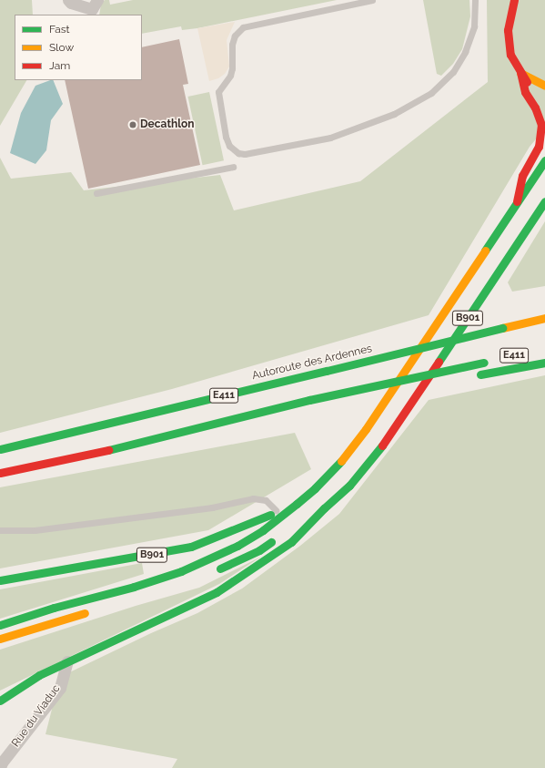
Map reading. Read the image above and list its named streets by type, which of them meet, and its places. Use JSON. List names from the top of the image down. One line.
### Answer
{"streets":{"main road":["B901","E411","Autoroute des Ardennes"],"street":["Rue du Viaduc"]},"crossings":[["B901","Rue du Viaduc"]],"places":["Decathlon"],"legend":["Fast","Slow","Jam"]}
